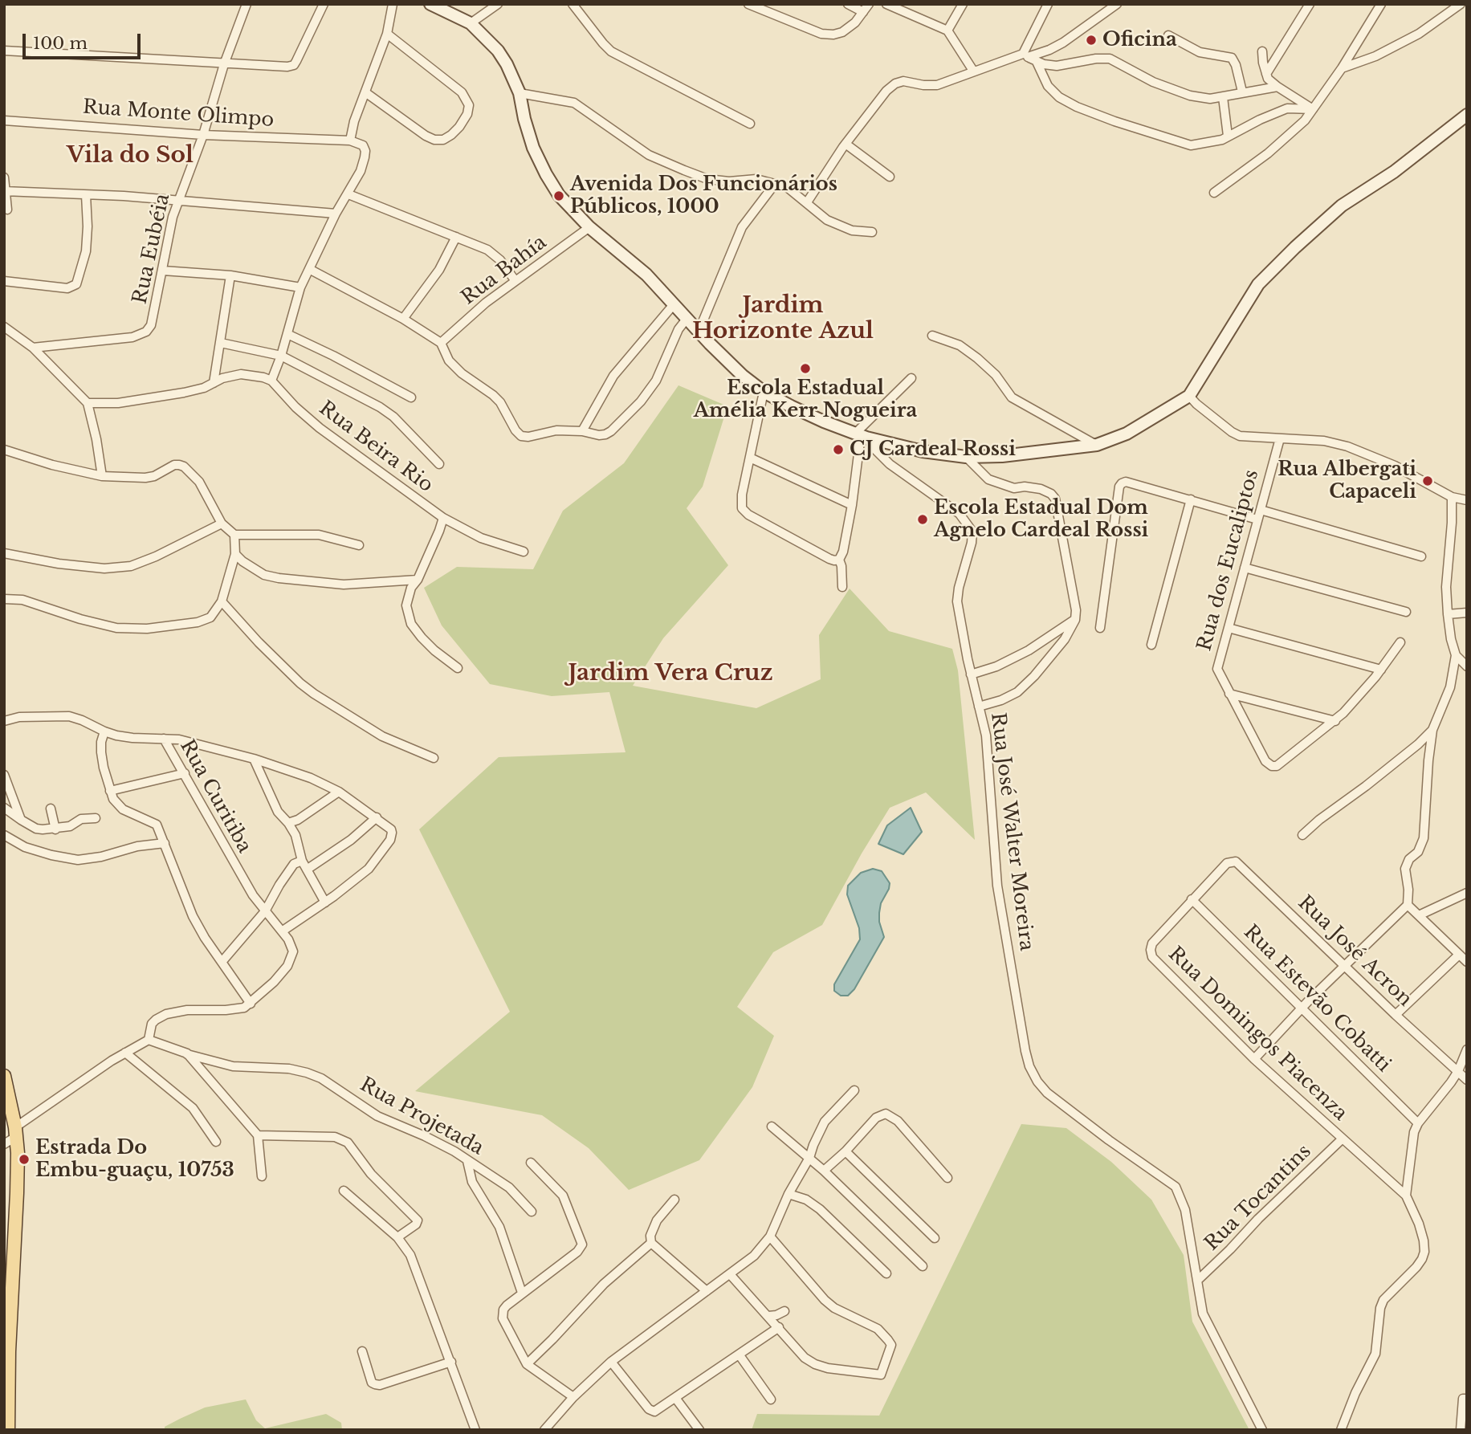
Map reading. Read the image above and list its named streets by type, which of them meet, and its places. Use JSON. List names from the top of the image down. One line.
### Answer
{"streets":{"street":["Rua Monte Olimpo","Rua Eubéia","Rua Bahía","Rua Beira Rio","Rua dos Eucaliptos","Rua Curitiba","Rua José Walter Moreira","Rua José Acron","Rua Estevão Cobatti","Rua Domingos Piacenza","Rua Projetada","Rua Tocantins"]},"crossings":[["Rua Monte Olimpo","Rua Eubéia"],["Rua José Walter Moreira","Rua Tocantins"],["Rua José Acron","Rua Domingos Piacenza"],["Rua Estevão Cobatti","Rua Domingos Piacenza"],["Rua Domingos Piacenza","Rua Tocantins"]],"districts":["Vila do Sol","Jardim Horizonte Azul","Jardim Vera Cruz"],"places":["Oficina","Avenida Dos Funcionários Públicos, 1000","Escola Estadual Amélia Kerr Nogueira","CJ Cardeal Rossi","Rua Albergati Capaceli","Escola Estadual Dom Agnelo Cardeal Rossi","Estrada Do Embu-guaçu, 10753"],"scale_bar":"100 m"}
